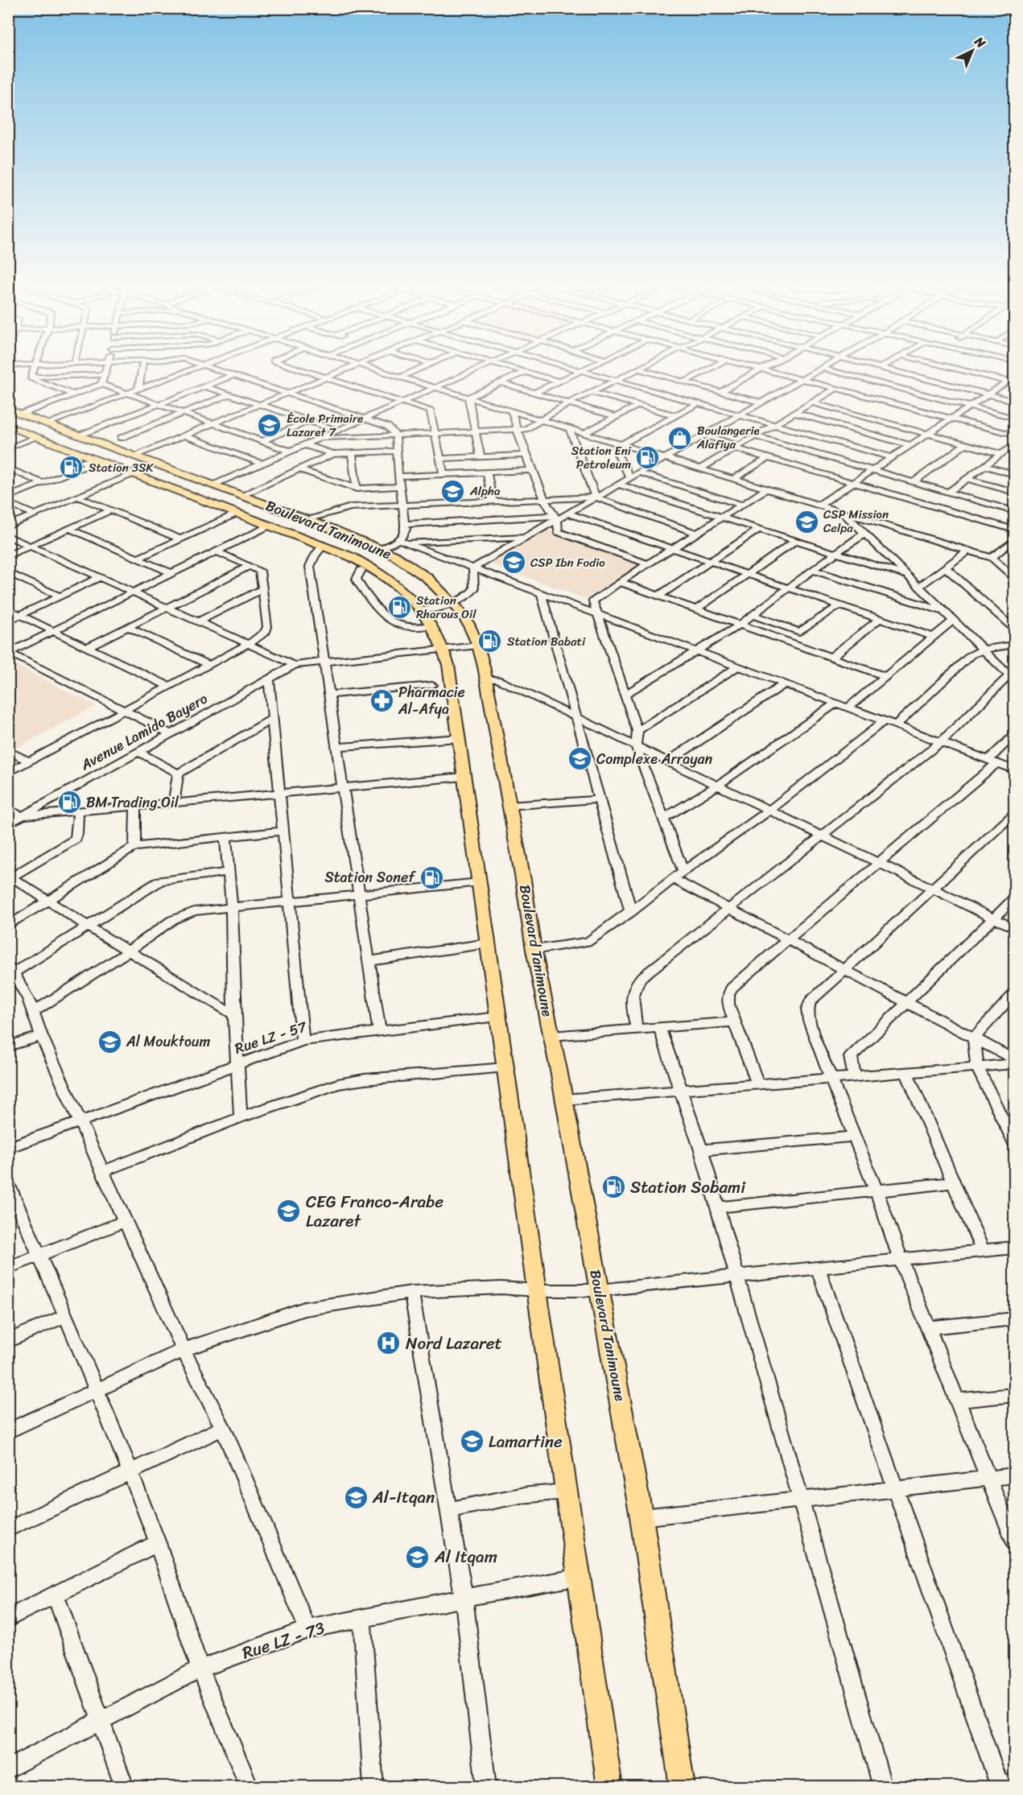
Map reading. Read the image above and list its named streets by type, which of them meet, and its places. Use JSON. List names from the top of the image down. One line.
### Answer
{"streets":{"main road":["Boulevard Tanimoune"],"street":["Avenue Lamido Bayero","Rue LZ - 57","Rue LZ - 73"]},"crossings":[["Boulevard Tanimoune","Rue LZ - 57"],["Boulevard Tanimoune","Rue LZ - 73"]],"places":{"school or university":["École Primaire Lazaret 7","Alpha","CSP Mission Celpa","CSP Ibn Fodio","Complexe Arrayan","Al Mouktoum","CEG Franco-Arabe Lazaret","Lamartine","Al-Itqan","Al Itqam"],"shop":["Boulangerie Alafiya"],"fuel station":["Station Eni Petroleum","Station 3SK","Station Rharous Oil","Station Babati","BM Trading Oil","Station Sonef","Station Sobami"],"pharmacy":["Pharmacie Al-Afya"],"hospital":["Nord Lazaret"]},"north":"top right"}
